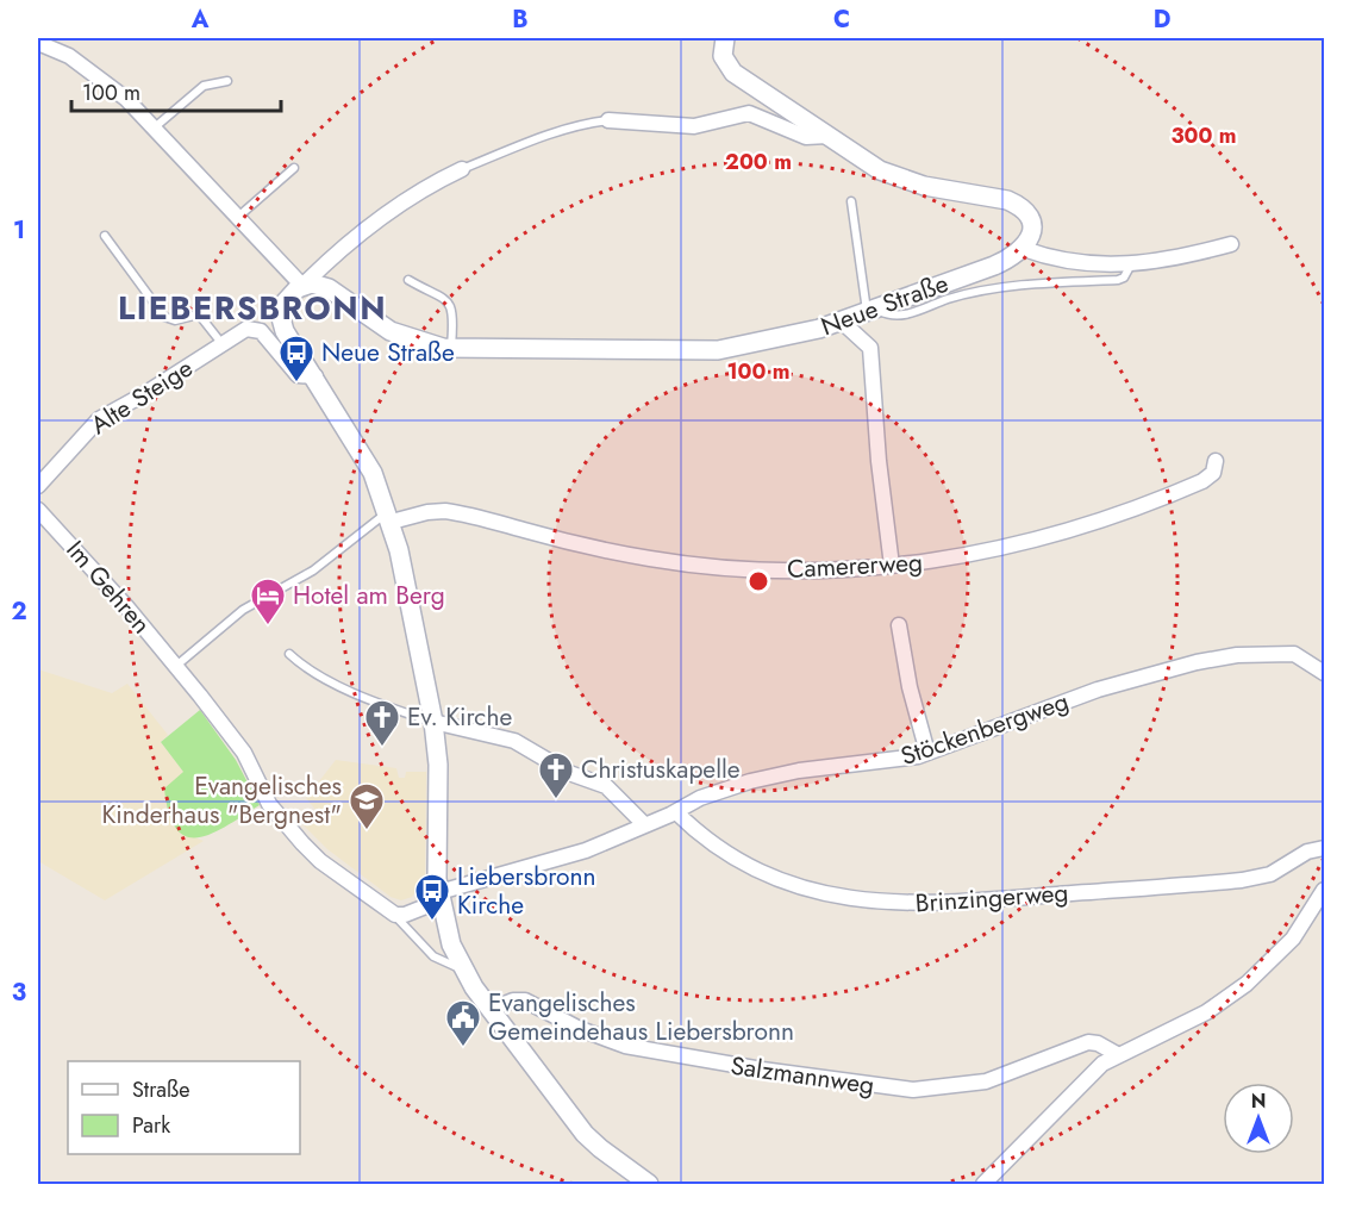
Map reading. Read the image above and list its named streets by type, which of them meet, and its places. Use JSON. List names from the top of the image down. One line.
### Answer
{"streets":{"street":["Neue Straße","Alte Steige","Camererweg","Im Gehren","Stöckenbergweg","Brinzingerweg","Salzmannweg"]},"crossings":[["Stöckenbergweg","Brinzingerweg"]],"districts":["LIEBERSBRONN"],"places":{"bus stop":["Neue Straße","Liebersbronn Kirche"],"hotel":["Hotel am Berg"],"church":["Ev. Kirche","Christuskapelle"],"school or university":["Evangelisches Kinderhaus \"Bergnest\""],"public building":["Evangelisches Gemeindehaus Liebersbronn"]},"legend":["Straße","Park"],"scale_bar":"100 m","north":"top","grid":{"columns":["A","B","C","D"],"rows":["1","2","3"]},"rings":["300 m","200 m","100 m"]}
